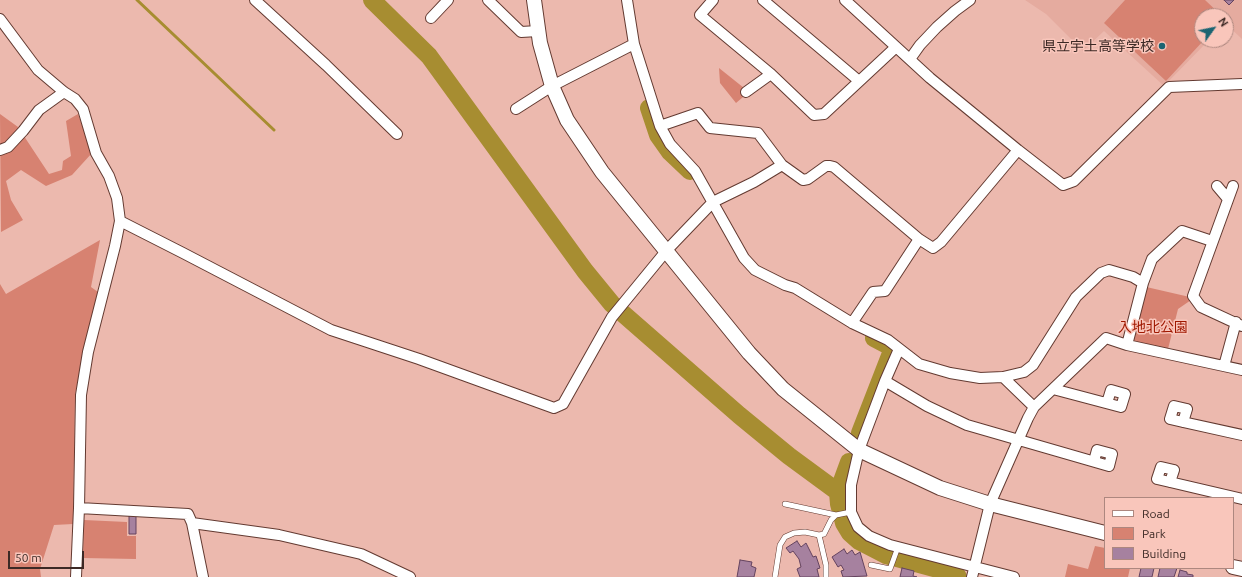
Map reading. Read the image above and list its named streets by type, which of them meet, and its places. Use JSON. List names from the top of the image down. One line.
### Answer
{"parks":["入地北公園"],"places":["県立宇土高等学校"],"legend":["Road","Park","Building"],"scale_bar":"50 m","north":"top right"}
